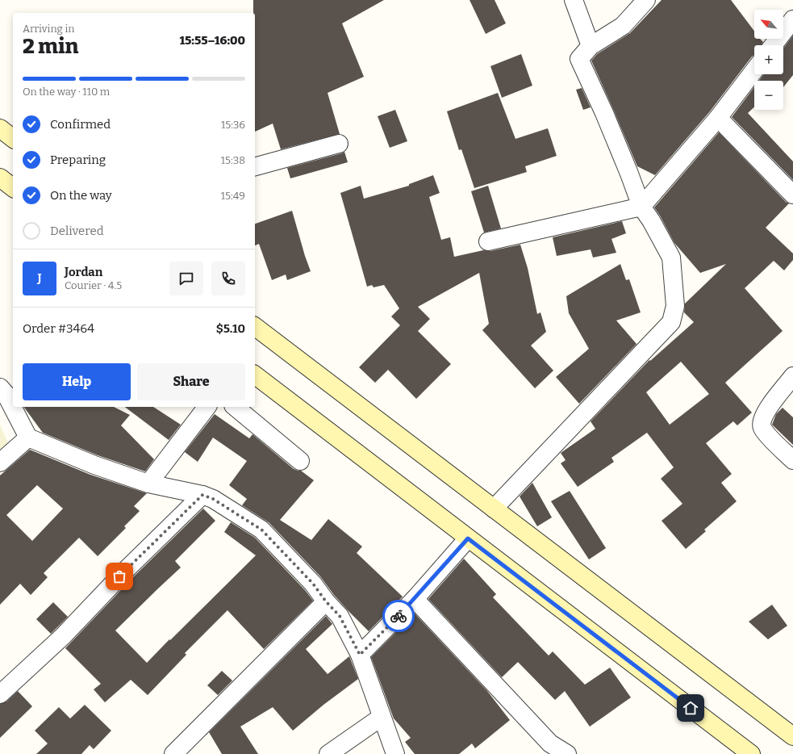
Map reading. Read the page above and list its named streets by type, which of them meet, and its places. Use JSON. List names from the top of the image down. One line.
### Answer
{"north":"top left","page":{"map_buttons":["+","−"],"heading":["2 min","Arriving in","15:55–16:00"],"panel":["Jordan","Courier · 4.5","Order #3464","$5.10"],"bar":"On the way · 110 m","list":[["Confirmed","15:36"],["Preparing","15:38"],["On the way","15:49"],"Delivered"],"round":"J","buttons":["Help","Share"]}}
